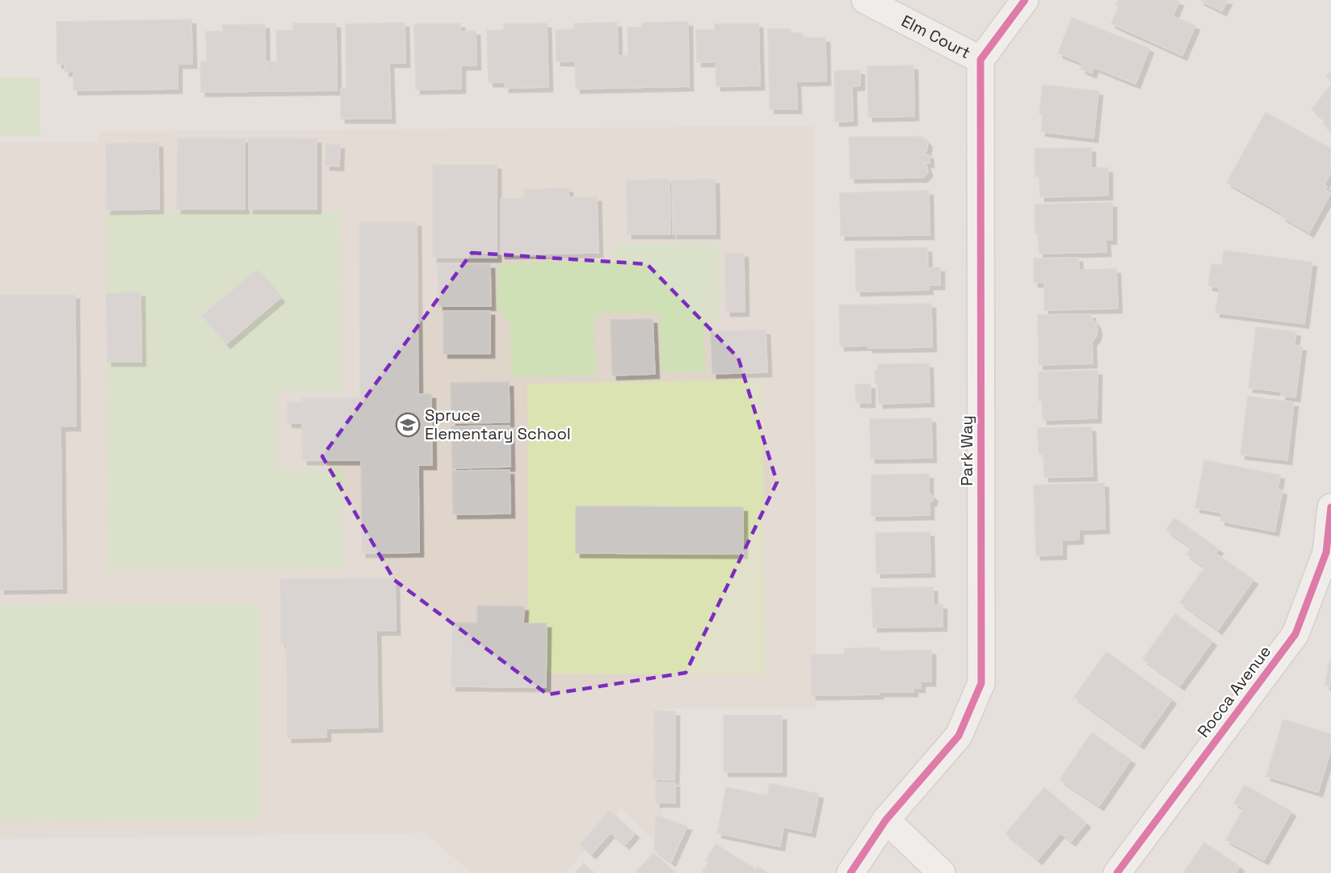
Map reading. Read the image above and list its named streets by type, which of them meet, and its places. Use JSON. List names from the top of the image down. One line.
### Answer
{"streets":{"street":["Elm Court","Park Way","Rocca Avenue"]},"crossings":[["Elm Court","Park Way"]],"places":{"school or university":["Spruce Elementary School"]}}
